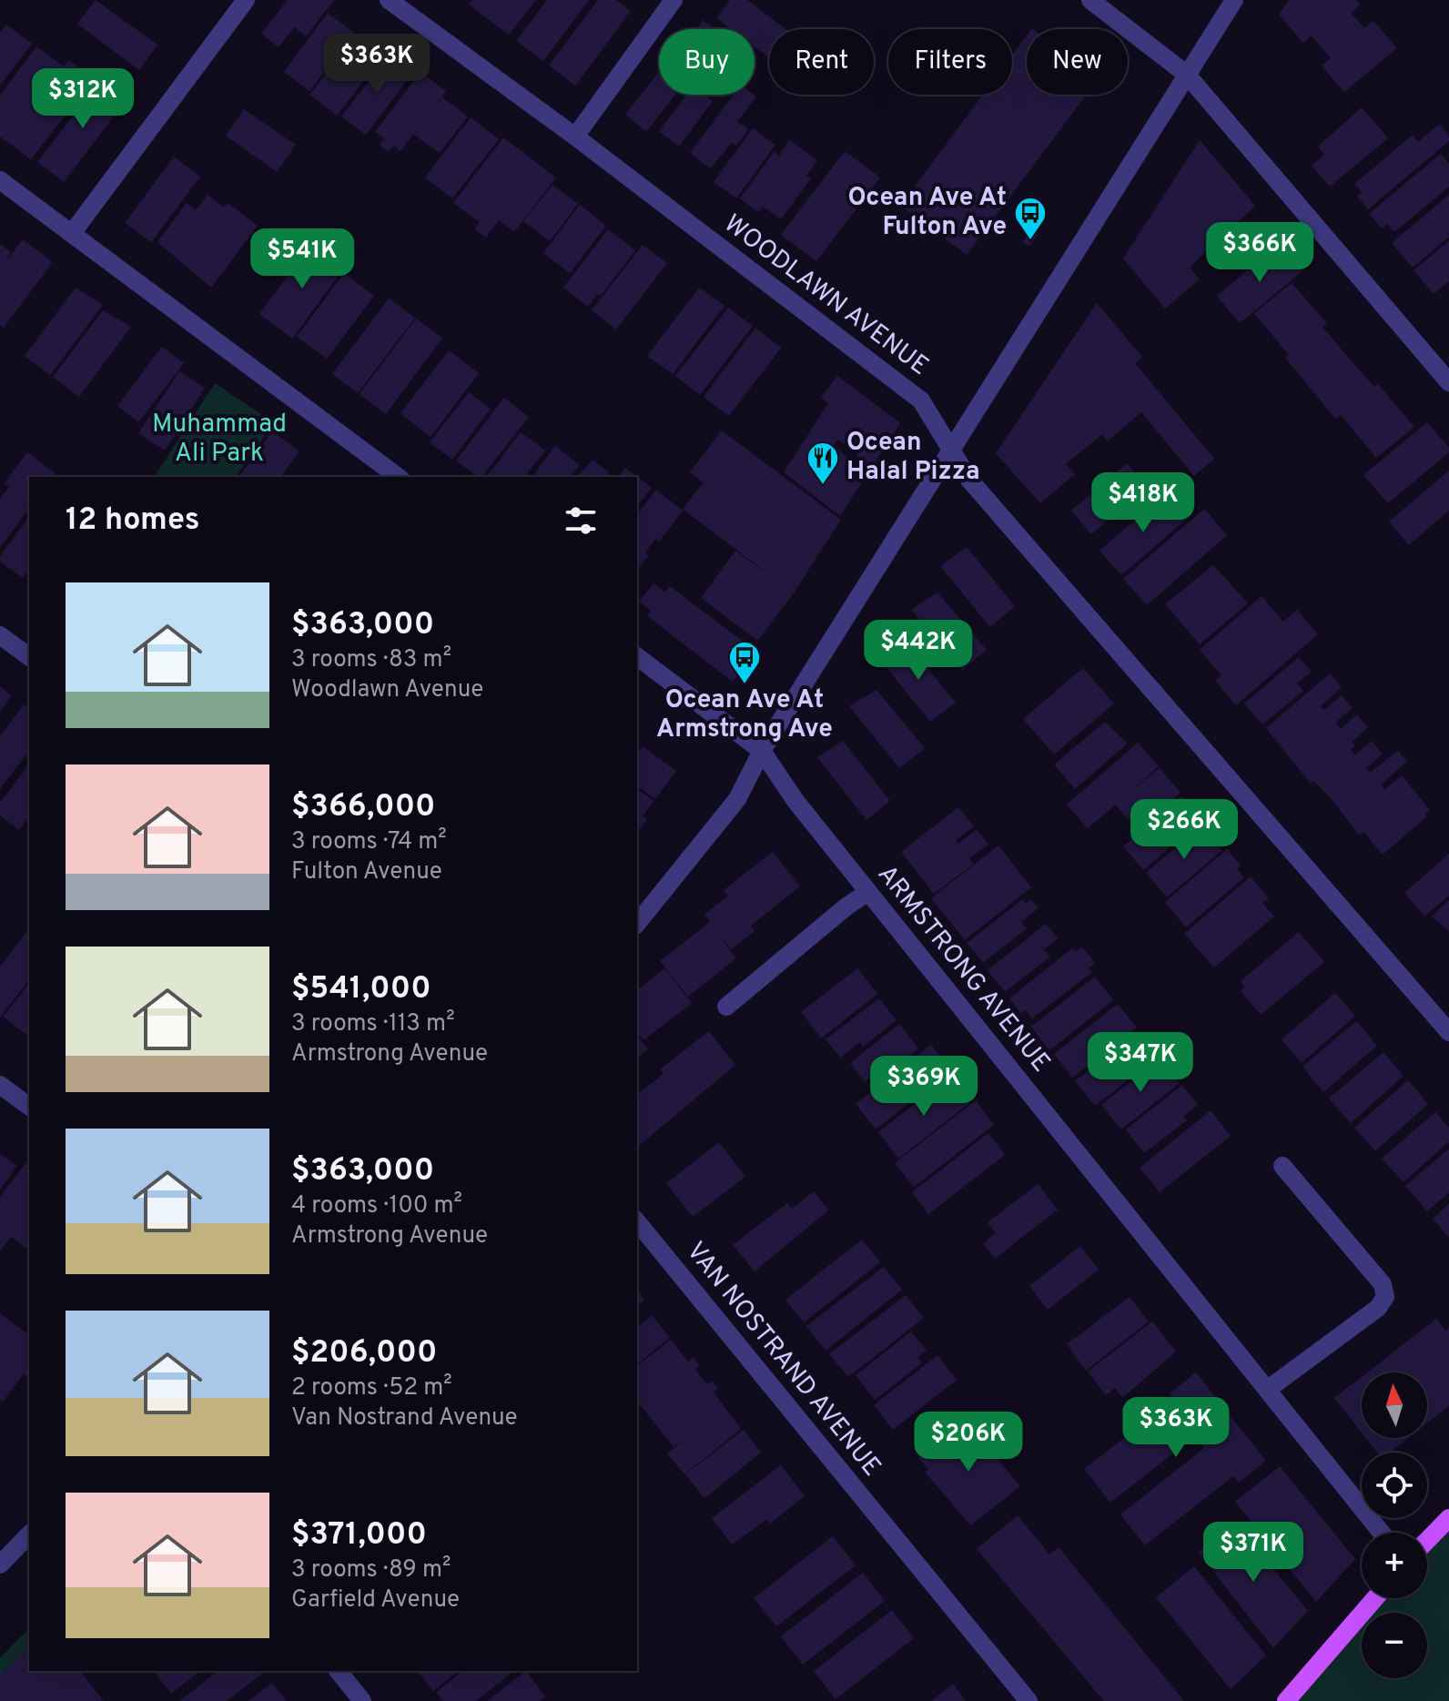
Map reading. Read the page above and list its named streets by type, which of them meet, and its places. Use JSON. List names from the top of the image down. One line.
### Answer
{"streets":{"street":["WOODLAWN AVENUE","ARMSTRONG AVENUE","VAN NOSTRAND AVENUE"]},"parks":["Muhammad Ali Park"],"places":{"bus stop":["Ocean Ave At Fulton Ave","Ocean Ave At Armstrong Ave"],"restaurant":["Ocean Halal Pizza"]},"north":"top","page":{"chip":["Buy","Rent","Filters","New"],"price":["$363K","$312K","$366K","$541K","$418K","$442K","$266K","$347K","$369K","$363K","$206K","$371K"],"heading":"12 homes","list":[{"name":"$363,000","note":"3 rooms · 83 m² · Woodlawn Avenue"},{"name":"$366,000","note":"3 rooms · 74 m² · Fulton Avenue"},{"name":"$541,000","note":"3 rooms · 113 m² · Armstrong Avenue"},{"name":"$363,000","note":"4 rooms · 100 m² · Armstrong Avenue"},{"name":"$206,000","note":"2 rooms · 52 m² · Van Nostrand Avenue"},{"name":"$371,000","note":"3 rooms · 89 m² · Garfield Avenue"}],"map_buttons":["+","−"]}}
